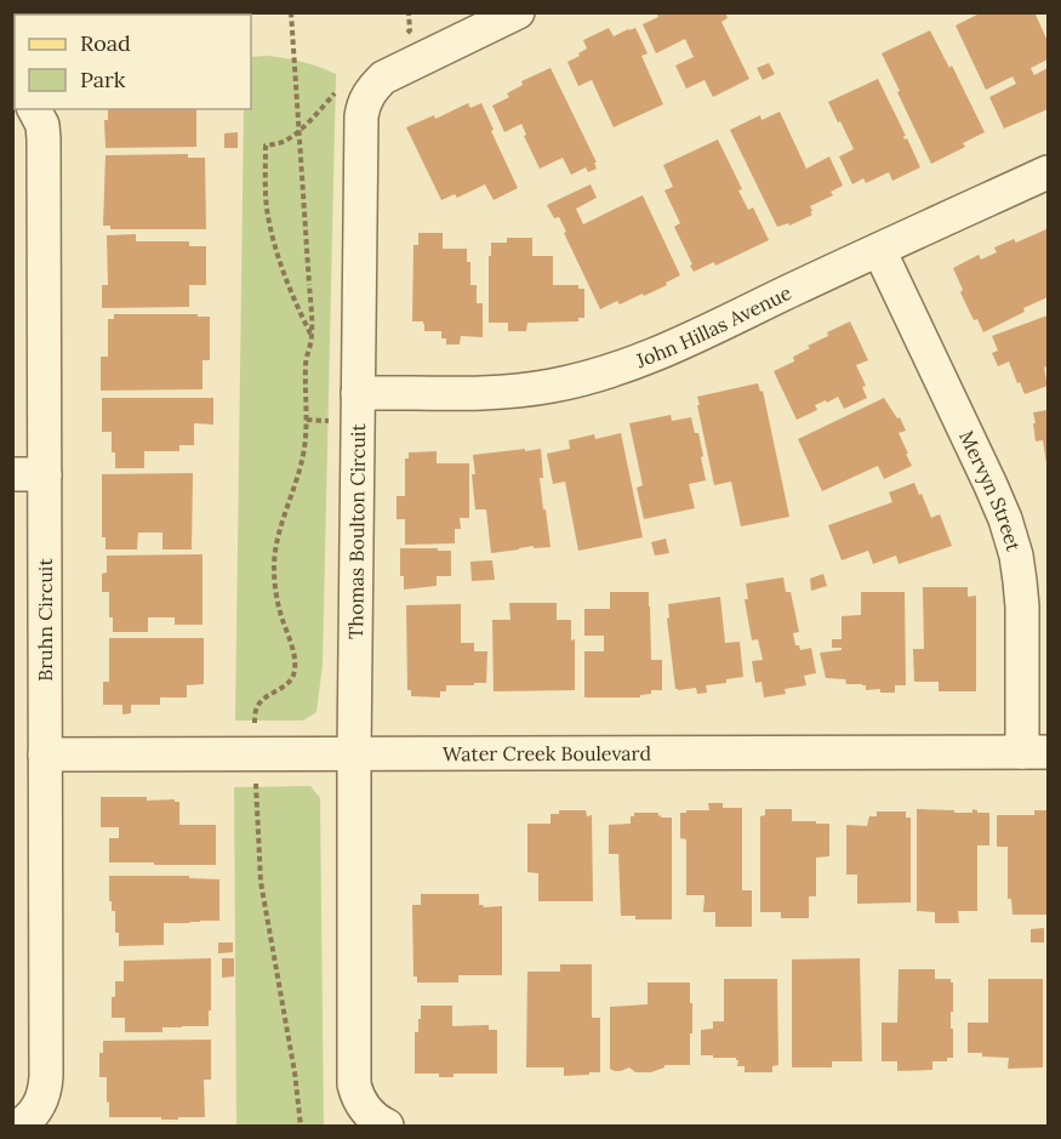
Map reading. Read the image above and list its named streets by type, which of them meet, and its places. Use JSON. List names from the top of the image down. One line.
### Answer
{"streets":{"street":["John Hillas Avenue","Mervyn Street","Thomas Boulton Circuit","Bruhn Circuit","Water Creek Boulevard"]},"crossings":[["John Hillas Avenue","Mervyn Street"],["John Hillas Avenue","Thomas Boulton Circuit"],["Mervyn Street","Water Creek Boulevard"],["Thomas Boulton Circuit","Water Creek Boulevard"],["Bruhn Circuit","Water Creek Boulevard"]],"legend":["Road","Park"]}
